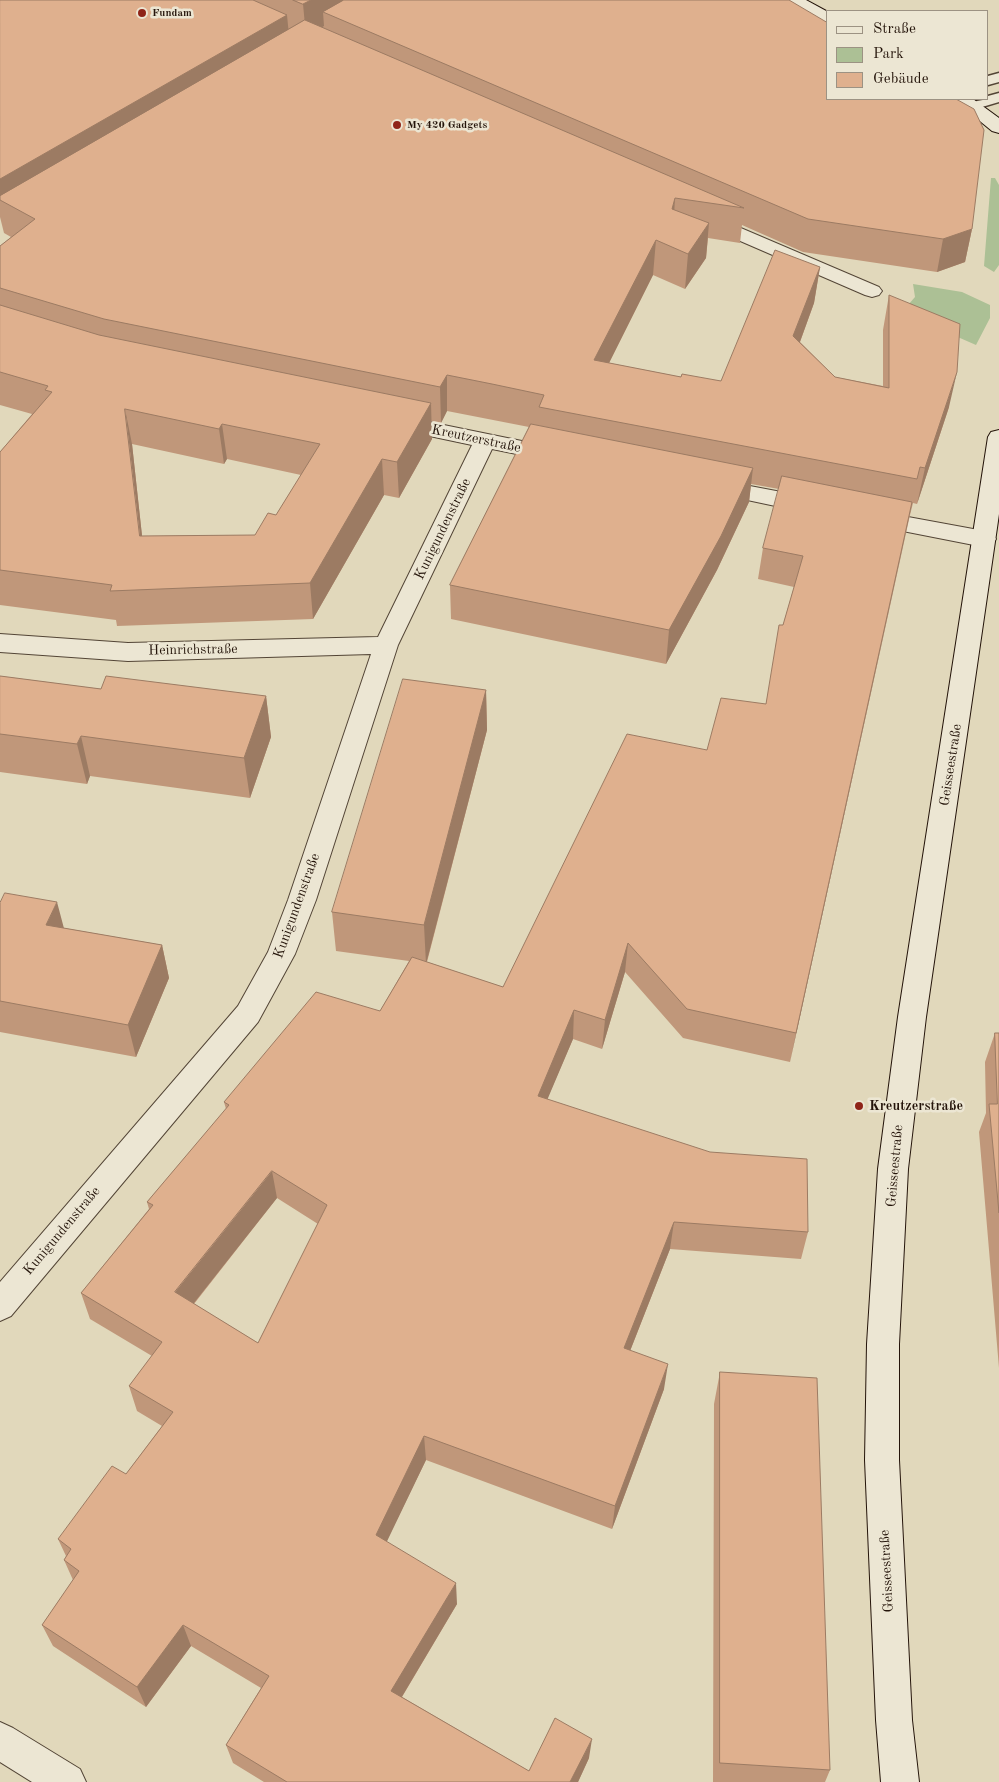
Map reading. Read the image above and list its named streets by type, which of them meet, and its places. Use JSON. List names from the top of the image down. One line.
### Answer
{"streets":{"street":["Kreutzerstraße","Kunigundenstraße","Heinrichstraße","Geisseestraße"]},"crossings":[["Kreutzerstraße","Kunigundenstraße"],["Kunigundenstraße","Heinrichstraße"]],"places":["Fundam","My 420 Gadgets","Kreutzerstraße"],"legend":["Straße","Park","Gebäude"]}
